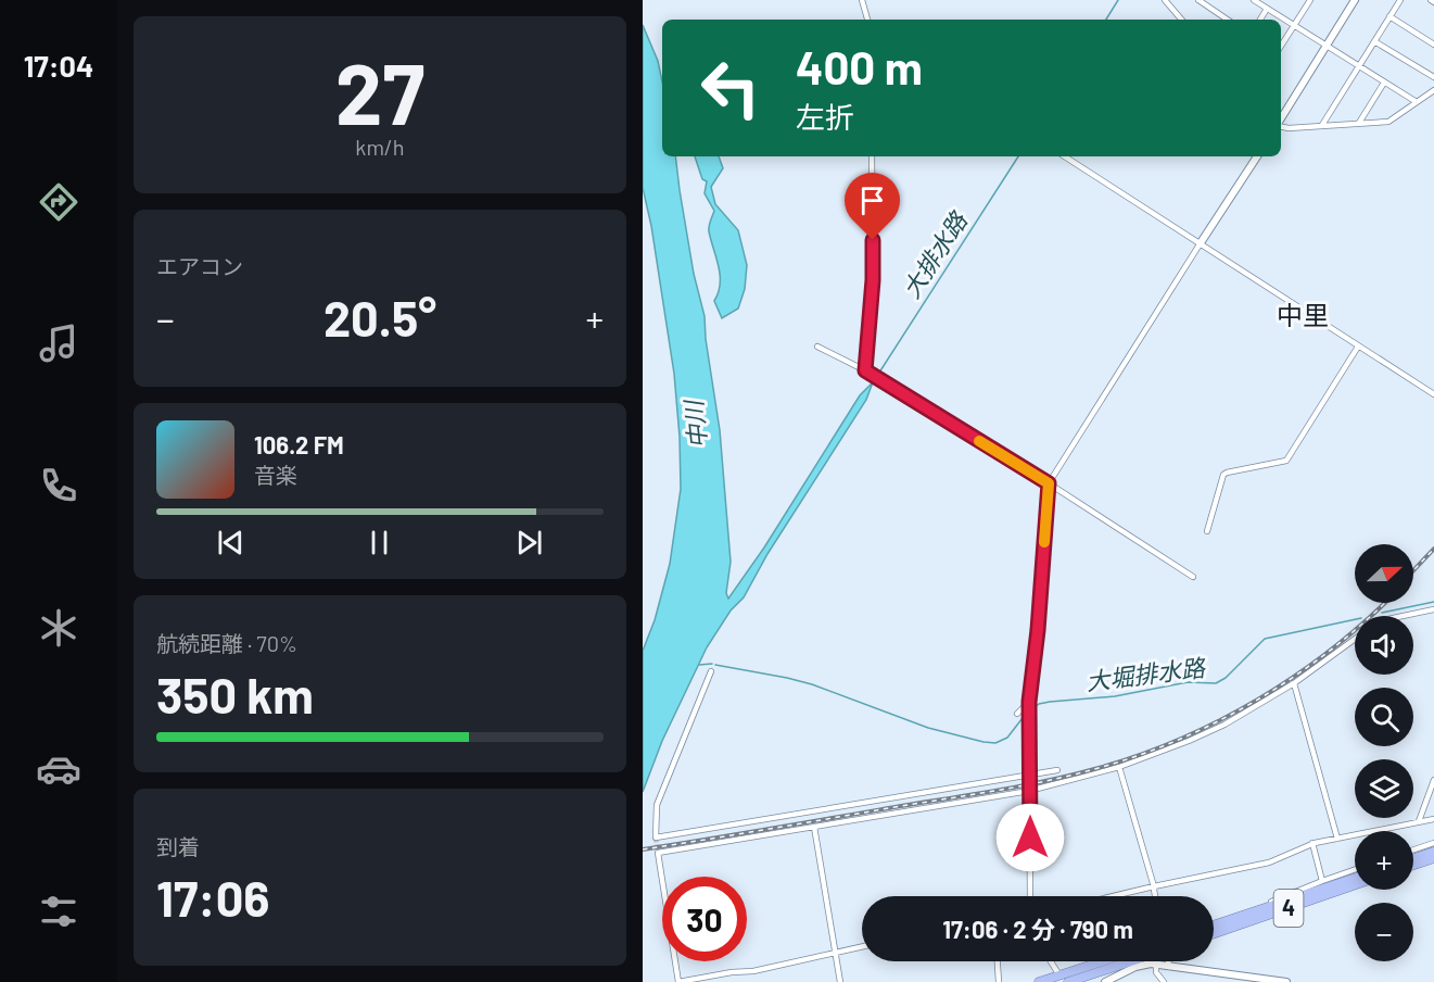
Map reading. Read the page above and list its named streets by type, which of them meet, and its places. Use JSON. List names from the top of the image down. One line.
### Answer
{"streets":{"highway":["4"]},"districts":["中里"],"water":["大排水路","中川","大堀排水路"],"north":"right","page":{"tabs":"17:04","tile":[["27","km/h"],"エアコン",["航続距離 · 70%","350 km"],["到着","17:06"]],"turn":["400 m","左折"],"heat":["−","20.5°","+"],"song":["106.2 FM","音楽"],"map_buttons":["+","−"],"limit":"30","trip":"17:06 · 2 分 · 790 m"}}
